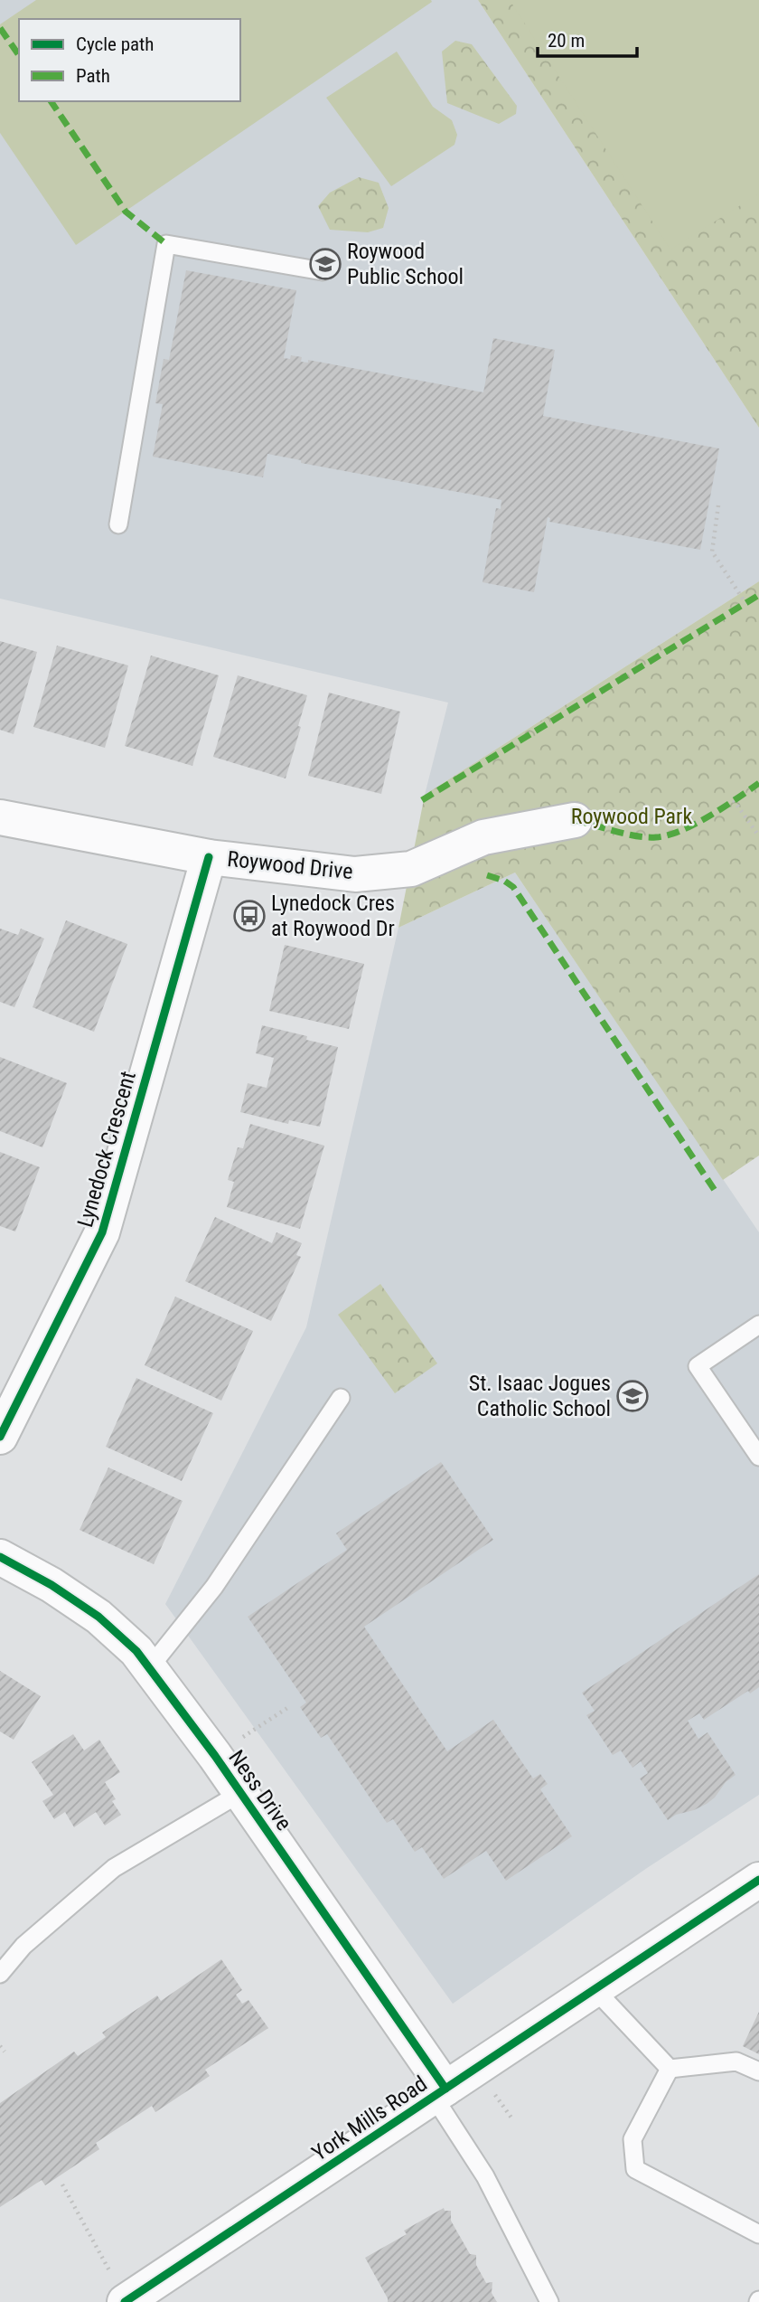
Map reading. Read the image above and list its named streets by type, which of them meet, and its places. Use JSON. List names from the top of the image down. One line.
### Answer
{"streets":{"street":["Roywood Drive","Lynedock Crescent","Ness Drive","York Mills Road"]},"crossings":[["Roywood Drive","Lynedock Crescent"],["Ness Drive","York Mills Road"]],"parks":["Roywood Park"],"places":{"school or university":["Roywood Public School","St. Isaac Jogues Catholic School"],"bus stop":["Lynedock Cres at Roywood Dr"]},"legend":["Cycle path","Path"],"scale_bar":"20 m"}
